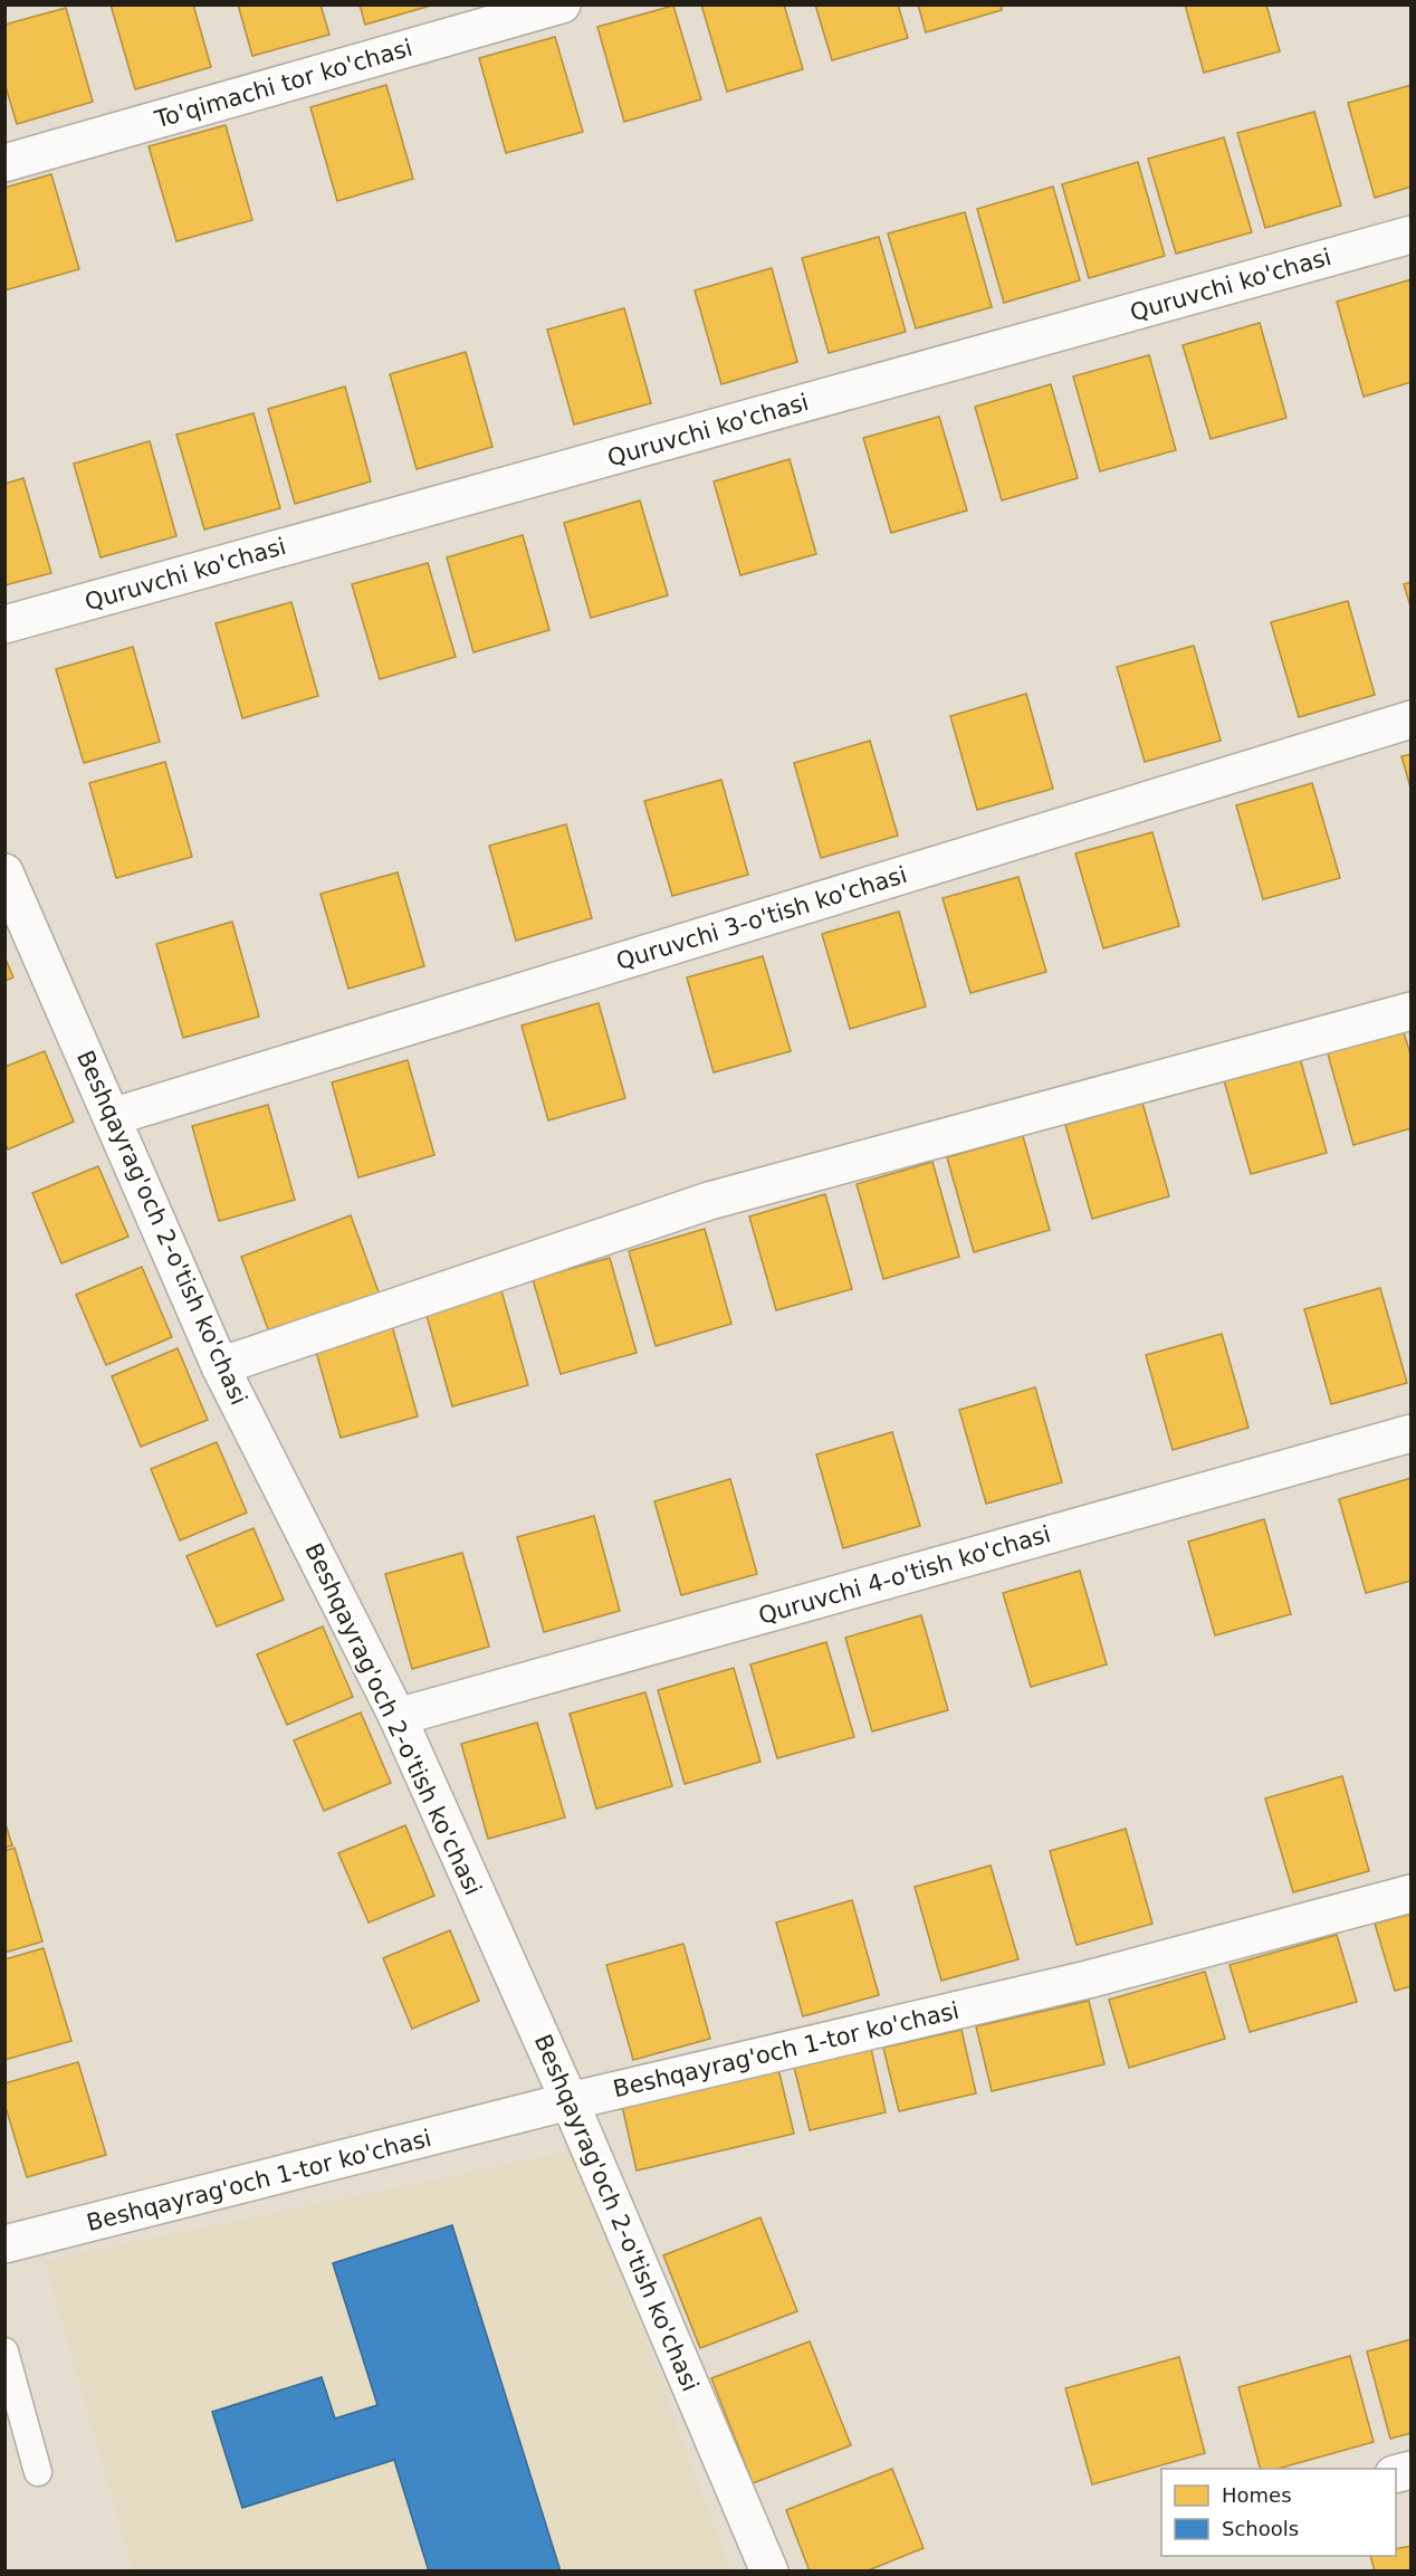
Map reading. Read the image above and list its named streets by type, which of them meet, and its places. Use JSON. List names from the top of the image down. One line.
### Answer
{"streets":{"street":["To'qimachi tor ko'chasi","Quruvchi ko'chasi","Quruvchi 3-o'tish ko'chasi","Beshqayrag'och 2-o'tish ko'chasi","Quruvchi 4-o'tish ko'chasi","Beshqayrag'och 1-tor ko'chasi"]},"crossings":[["Quruvchi 3-o'tish ko'chasi","Beshqayrag'och 2-o'tish ko'chasi"],["Beshqayrag'och 2-o'tish ko'chasi","Quruvchi 4-o'tish ko'chasi"],["Beshqayrag'och 2-o'tish ko'chasi","Beshqayrag'och 1-tor ko'chasi"]],"legend":["Homes","Schools"]}
